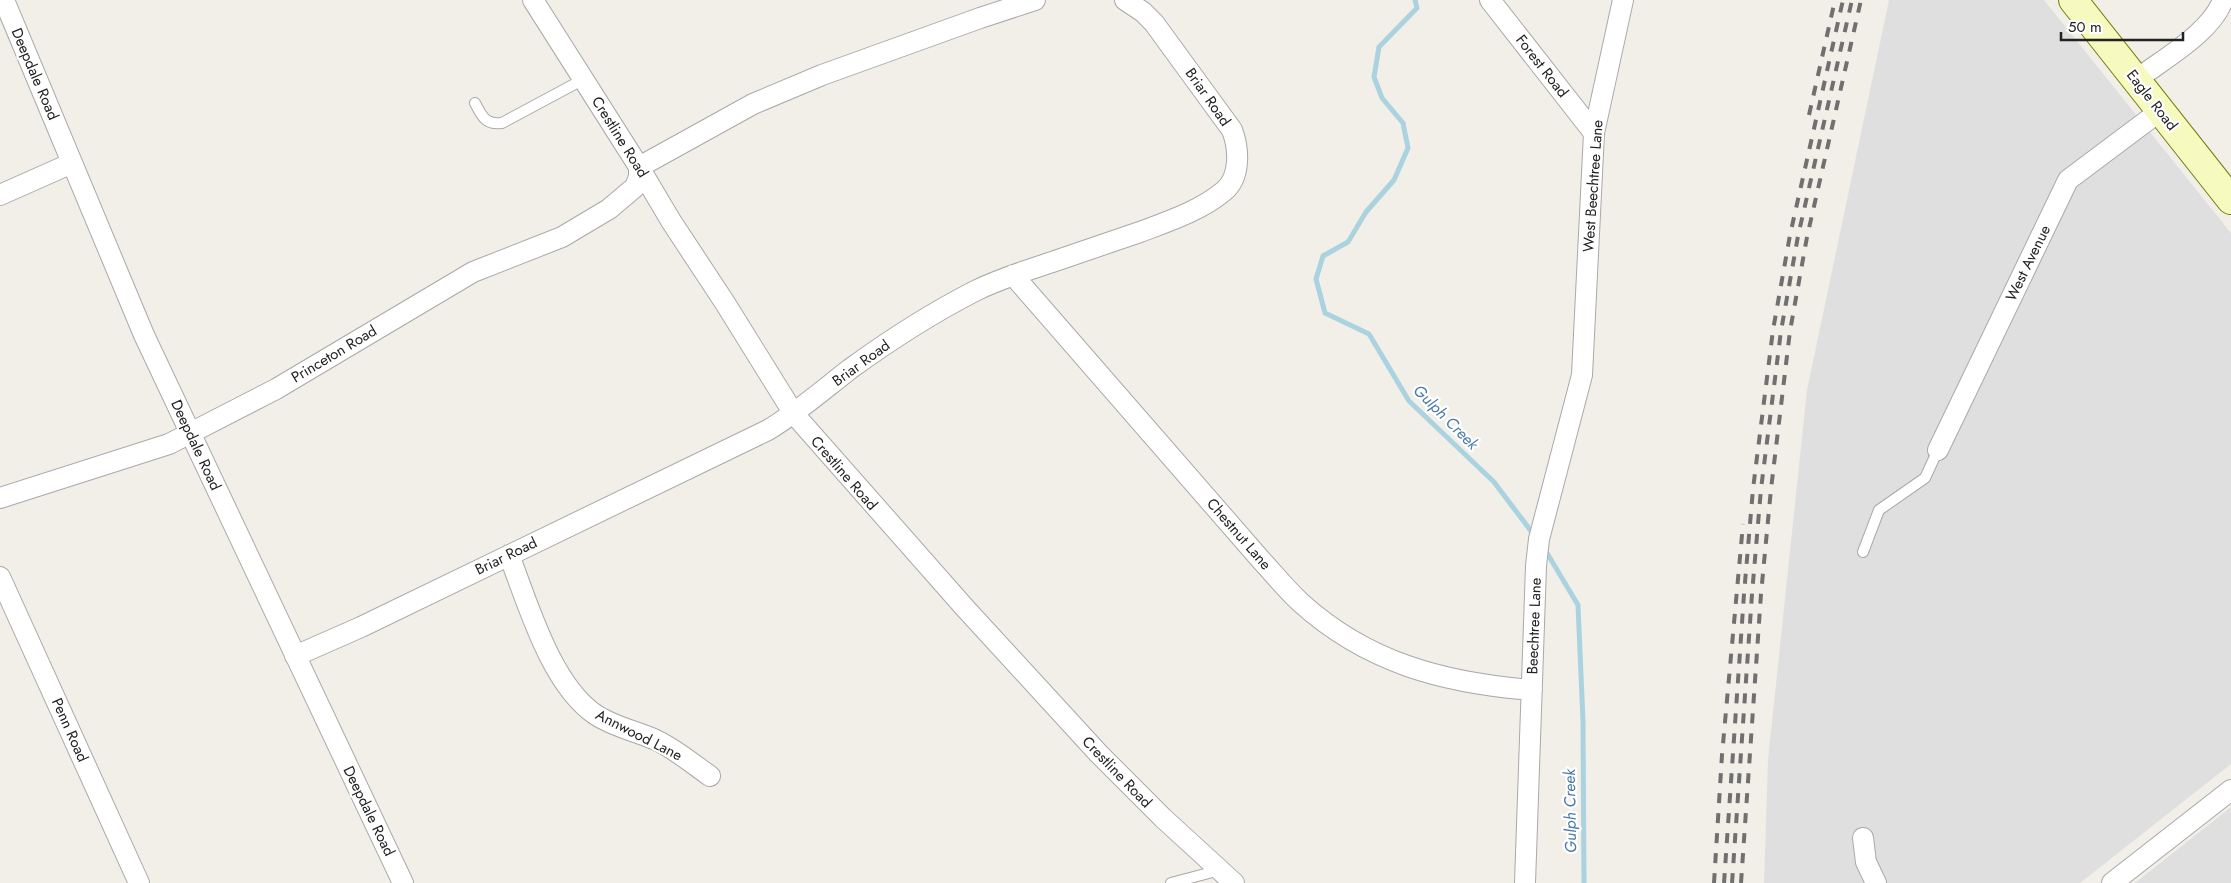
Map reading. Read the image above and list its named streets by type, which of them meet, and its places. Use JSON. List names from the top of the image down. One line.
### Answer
{"streets":{"street":["Forest Road","Deepdale Road","Briar Road","Eagle Road","Crestline Road","West Beechtree Lane","West Avenue","Princeton Road","Chestnut Lane","Beechtree Lane","Penn Road","Annwood Lane"]},"crossings":[["Forest Road","West Beechtree Lane"],["Deepdale Road","Briar Road"],["Deepdale Road","Princeton Road"],["Briar Road","Crestline Road"],["Briar Road","Chestnut Lane"],["Briar Road","Annwood Lane"],["Eagle Road","West Avenue"],["Crestline Road","Princeton Road"],["West Beechtree Lane","Beechtree Lane"],["Chestnut Lane","Beechtree Lane"]],"water":["Gulph Creek"],"scale_bar":"50 m"}
